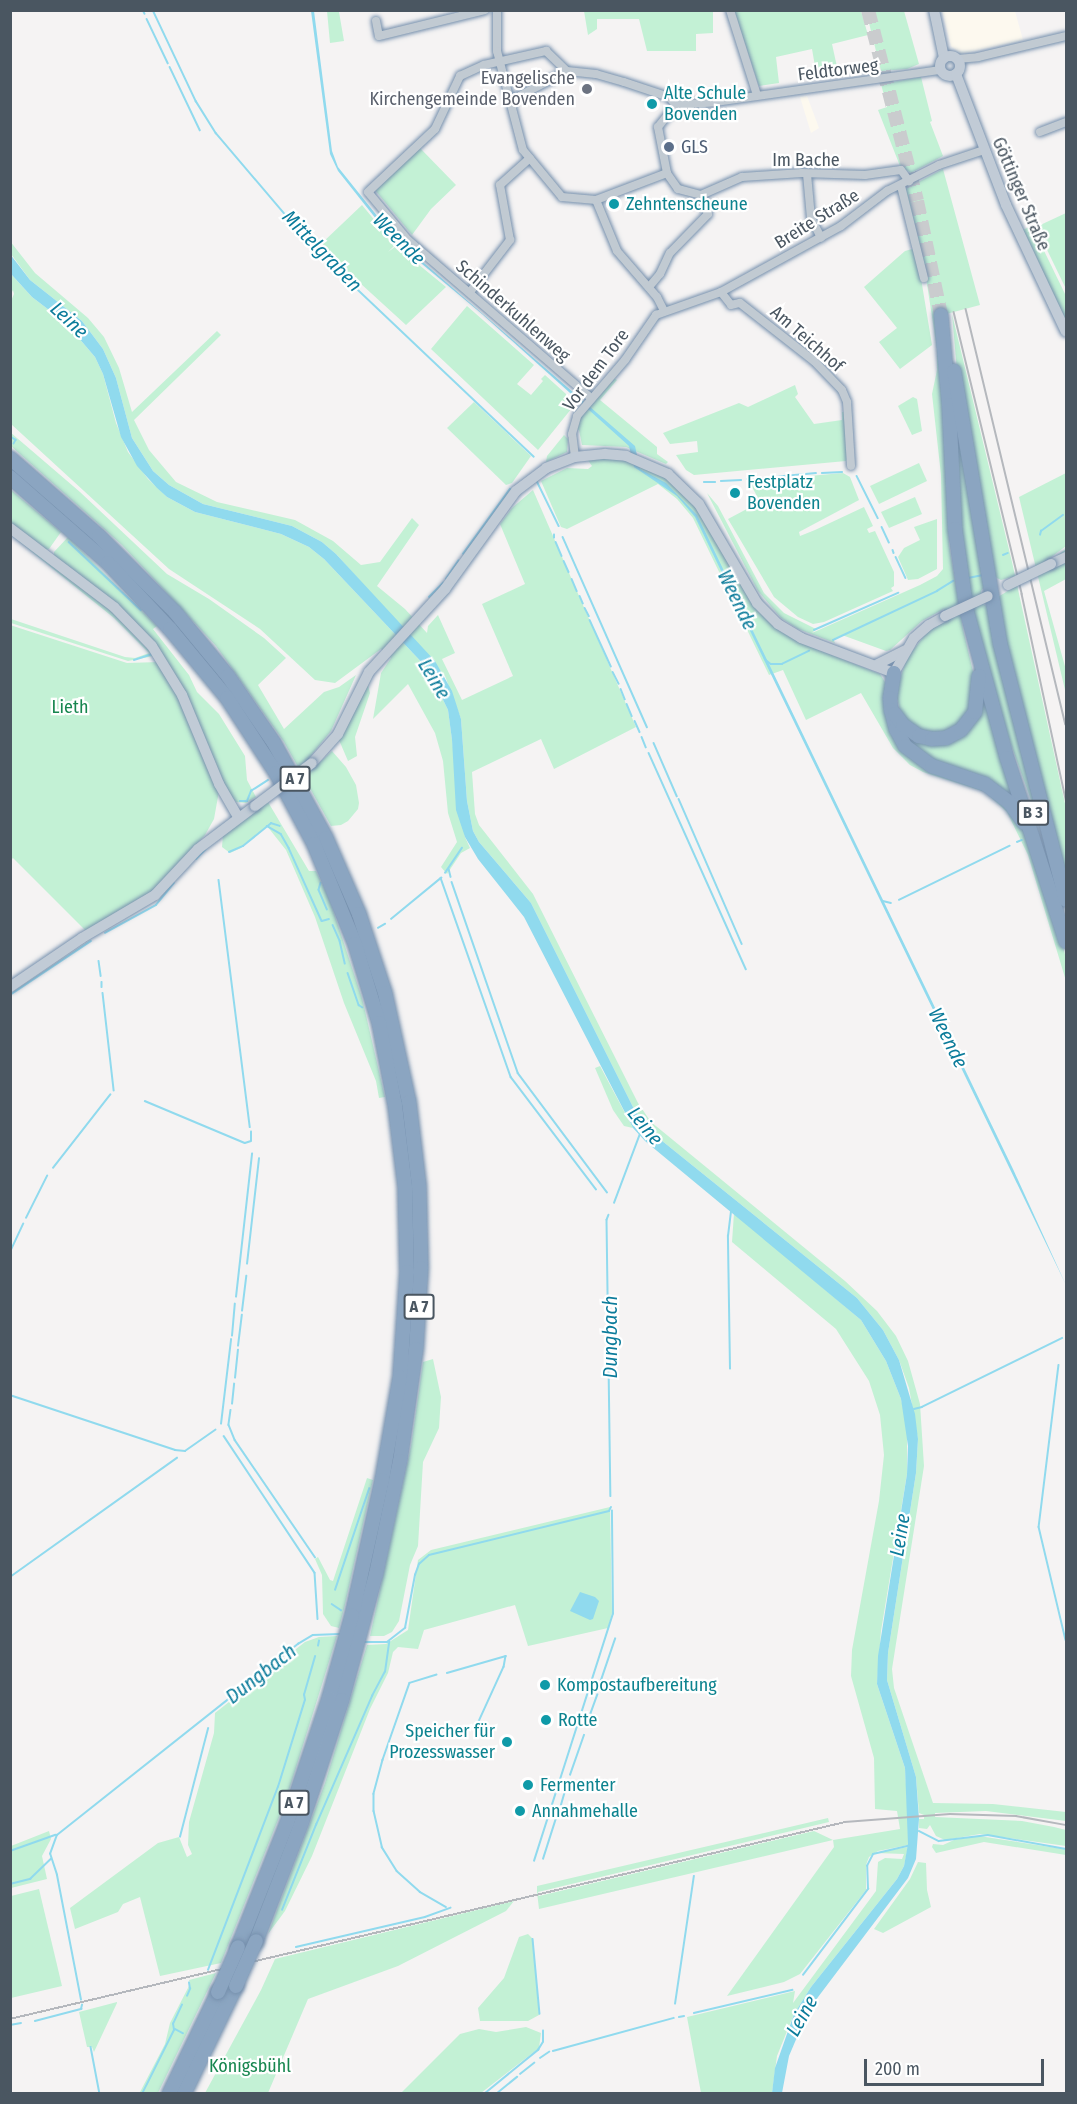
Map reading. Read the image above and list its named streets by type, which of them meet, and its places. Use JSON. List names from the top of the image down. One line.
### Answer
{"streets":{"highway":["A 7","B 3"],"main road":["Göttinger Straße"],"street":["Feldtorweg","Im Bache","Breite Straße","Schinderkuhlenweg","Am Teichhof","Vor dem Tore"]},"crossings":[["Feldtorweg","Göttinger Straße"],["Im Bache","Breite Straße"],["Göttinger Straße","Breite Straße"],["Breite Straße","Am Teichhof"],["Breite Straße","Vor dem Tore"],["Schinderkuhlenweg","Vor dem Tore"]],"water":["Weende","Mittelgraben","Leine","Dungbach"],"parks":["Lieth","Königsbühl"],"places":["Evangelische Kirchengemeinde Bovenden","Alte Schule Bovenden","GLS","Zehntenscheune","Festplatz Bovenden","Kompostaufbereitung","Rotte","Speicher für Prozesswasser","Fermenter","Annahmehalle"],"scale_bar":"200 m"}
